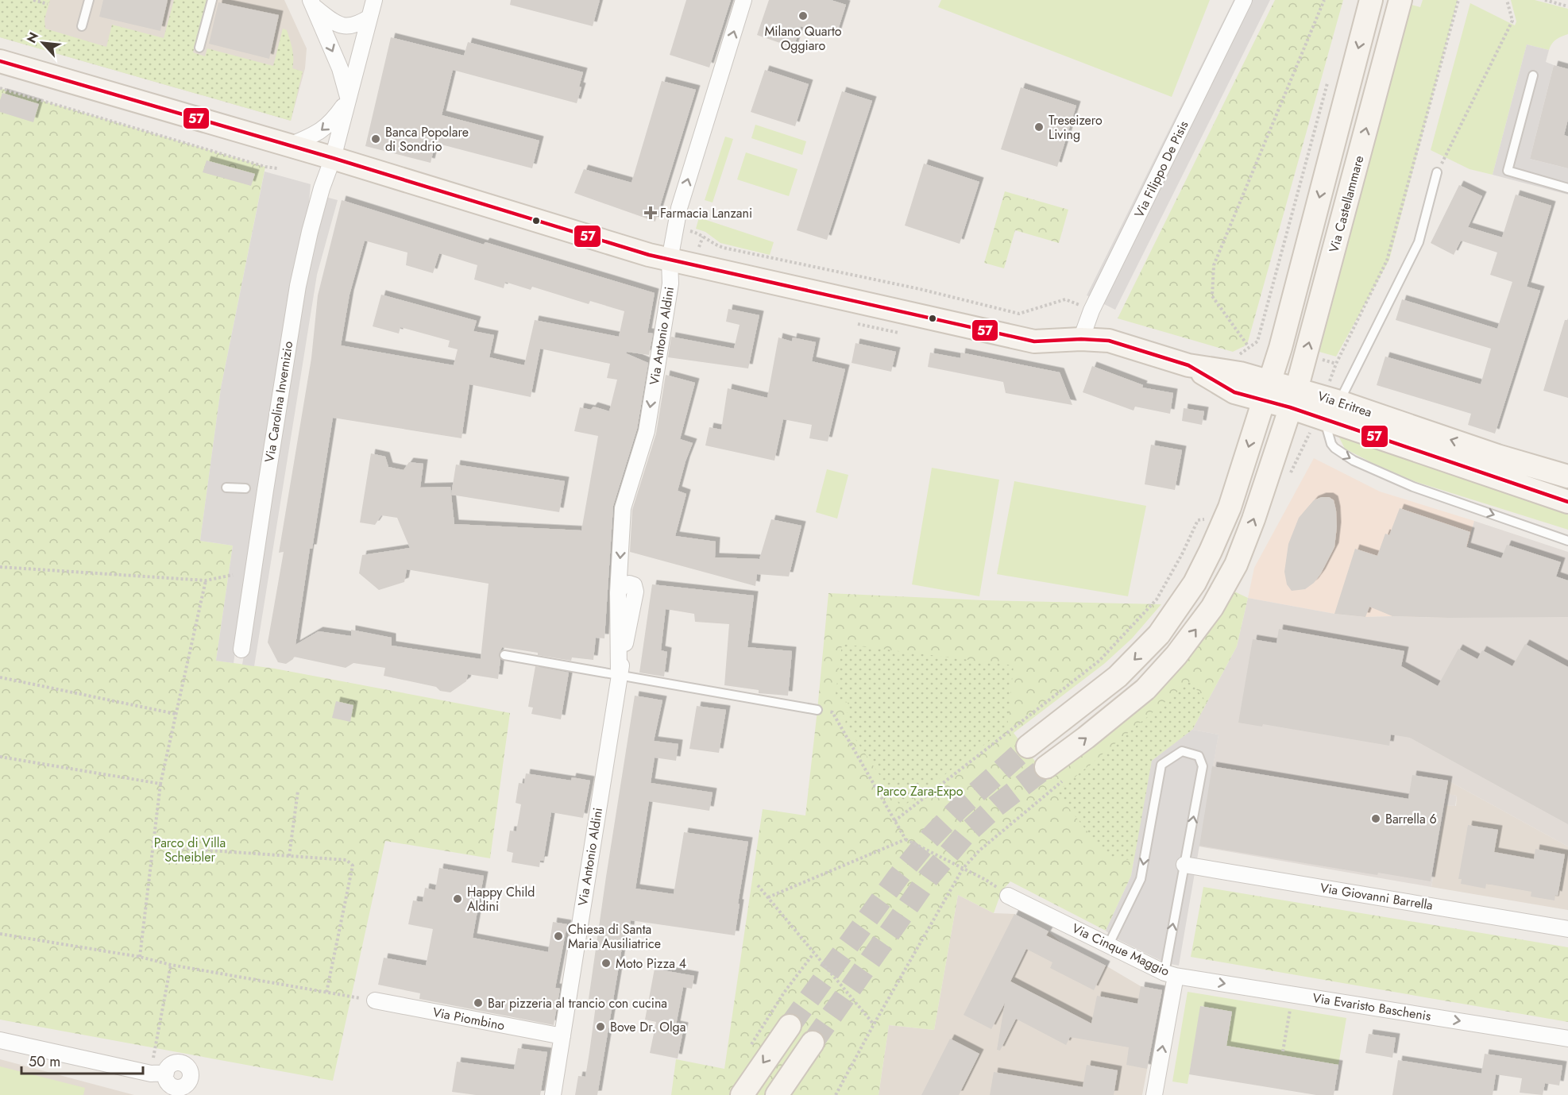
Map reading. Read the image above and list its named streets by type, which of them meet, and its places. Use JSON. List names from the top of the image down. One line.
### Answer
{"streets":{"street":["Via Filippo De Pisis","Via Castellammare","Via Antonio Aldini","Via Carolina Invernizio","Via Eritrea","Via Giovanni Barrella","Via Cinque Maggio","Via Evaristo Baschenis","Via Piombino"]},"crossings":[["Via Filippo De Pisis","Via Eritrea"],["Via Castellammare","Via Eritrea"],["Via Antonio Aldini","Via Eritrea"],["Via Antonio Aldini","Via Piombino"],["Via Carolina Invernizio","Via Eritrea"],["Via Cinque Maggio","Via Evaristo Baschenis"]],"one_way":["Via Cinque Maggio","Via Evaristo Baschenis"],"parks":["Parco Zara-Expo","Parco di Villa Scheibler"],"places":{"other":["Milano Quarto Oggiaro","Treseizero Living","Banca Popolare di Sondrio","Barrella 6","Happy Child Aldini","Chiesa di Santa Maria Ausiliatrice","Moto Pizza 4","Bar pizzeria al trancio con cucina","Bove Dr. Olga"],"health":["Farmacia Lanzani"]},"lines":["transit line 57"],"scale_bar":"50 m","north":"top left"}
